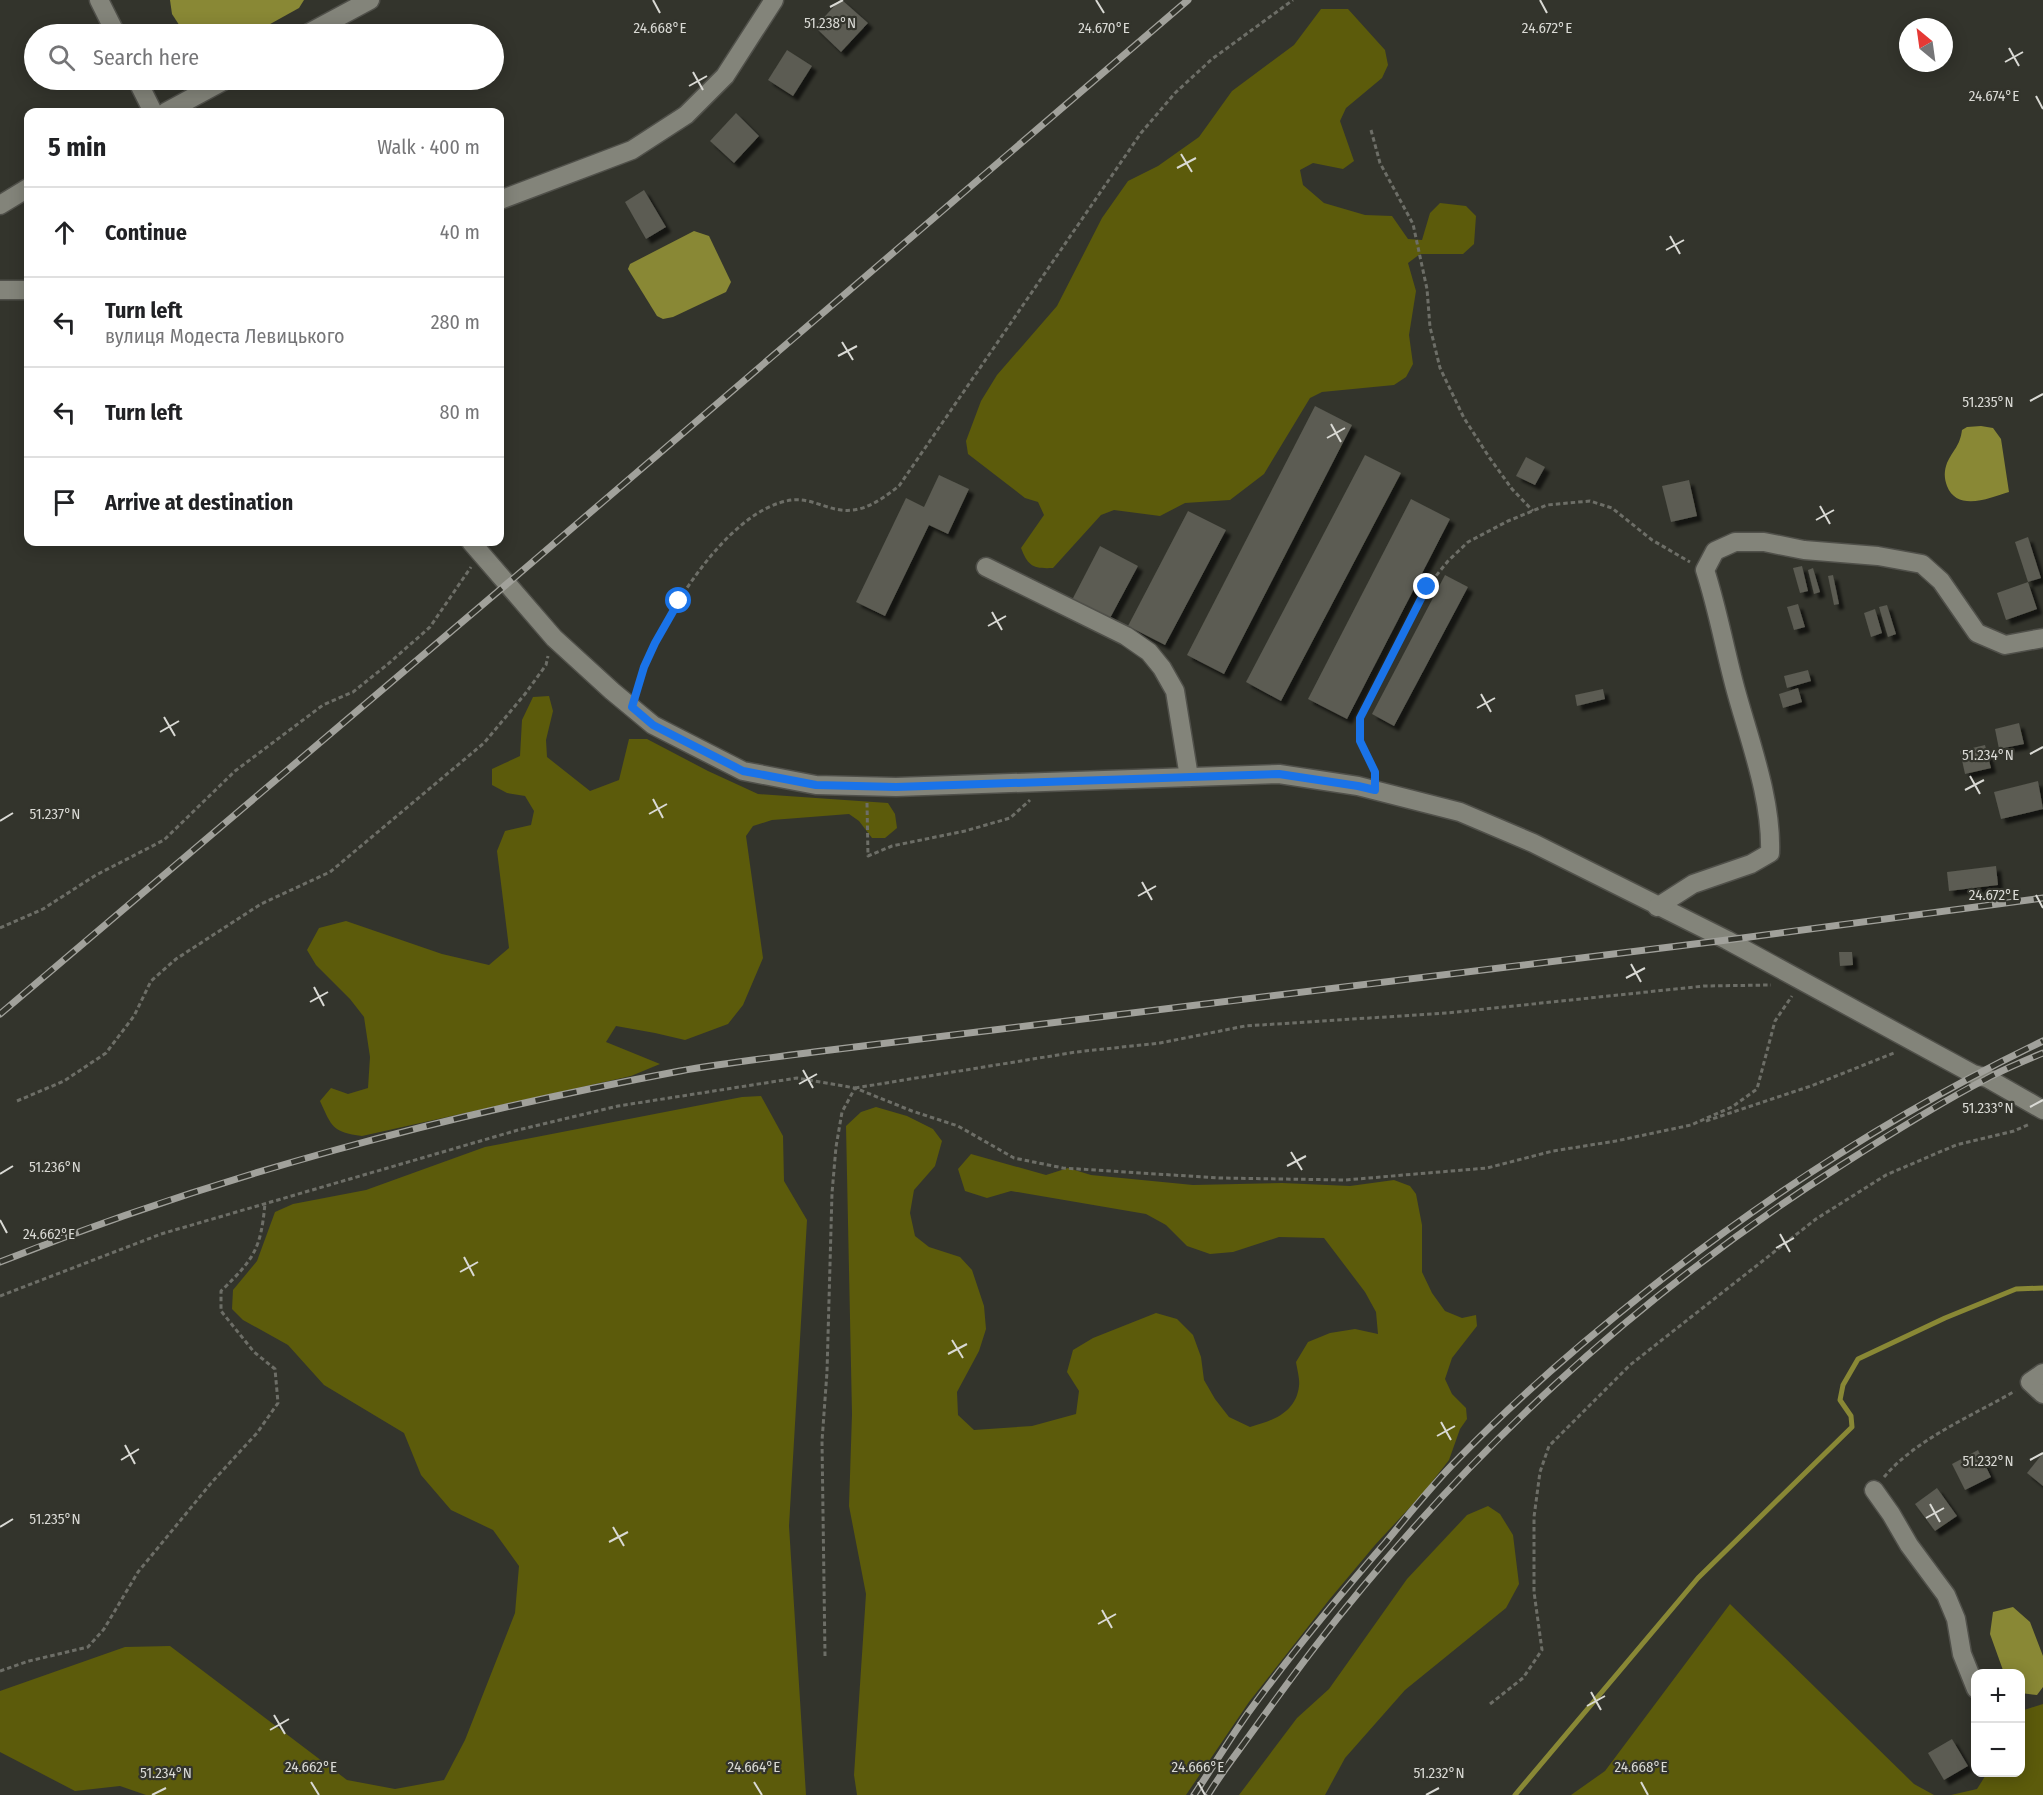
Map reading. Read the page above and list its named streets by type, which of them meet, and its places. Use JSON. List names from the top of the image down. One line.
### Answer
{"north":"top left","page":{"search":"Search here","heading":["5 min","Walk · 400 m"],"list":[["Continue","40 m"],["Turn left","вулиця Модеста Левицького","280 m"],["Turn left","80 m"],"Arrive at destination"],"map_buttons":["+","−"]},"coordinates":["51.238°N","24.668°E","24.670°E","24.672°E","24.674°E","51.235°N","51.234°N","51.237°N","51.233°N","51.236°N","24.662°E","51.232°N","24.664°E","24.666°E"]}
